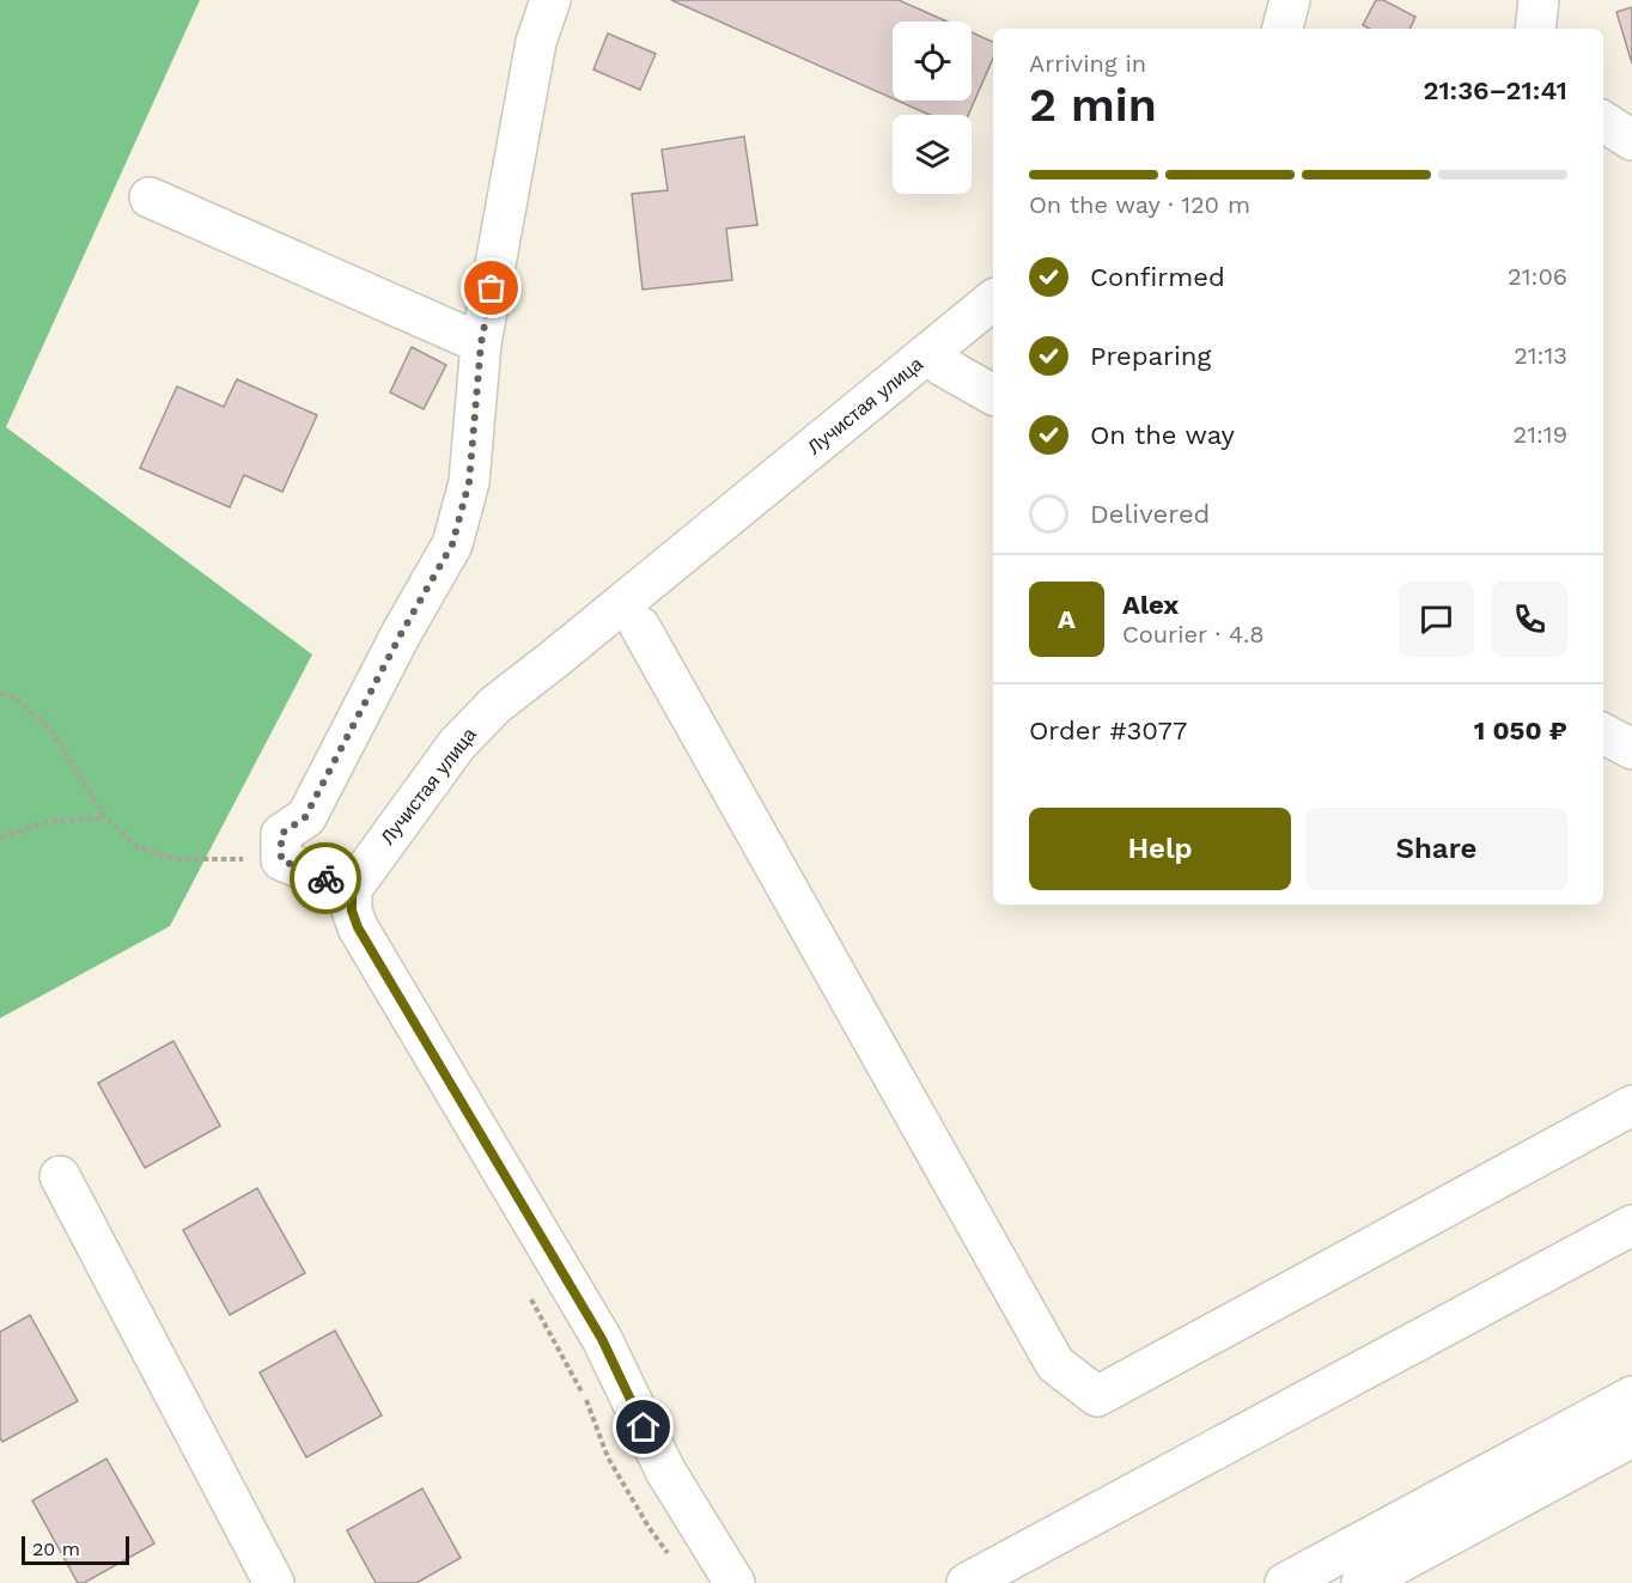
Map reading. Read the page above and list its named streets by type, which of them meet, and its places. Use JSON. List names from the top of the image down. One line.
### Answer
{"streets":{"street":["Лучистая улица"]},"scale_bar":"20 m","page":{"heading":["2 min","Arriving in","21:36–21:41"],"panel":["Alex","Courier · 4.8","Order #3077","1 050 ₽"],"bar":"On the way · 120 m","list":[["Confirmed","21:06"],["Preparing","21:13"],["On the way","21:19"],"Delivered"],"round":"A","buttons":["Help","Share"],"scale":"20 m"}}
